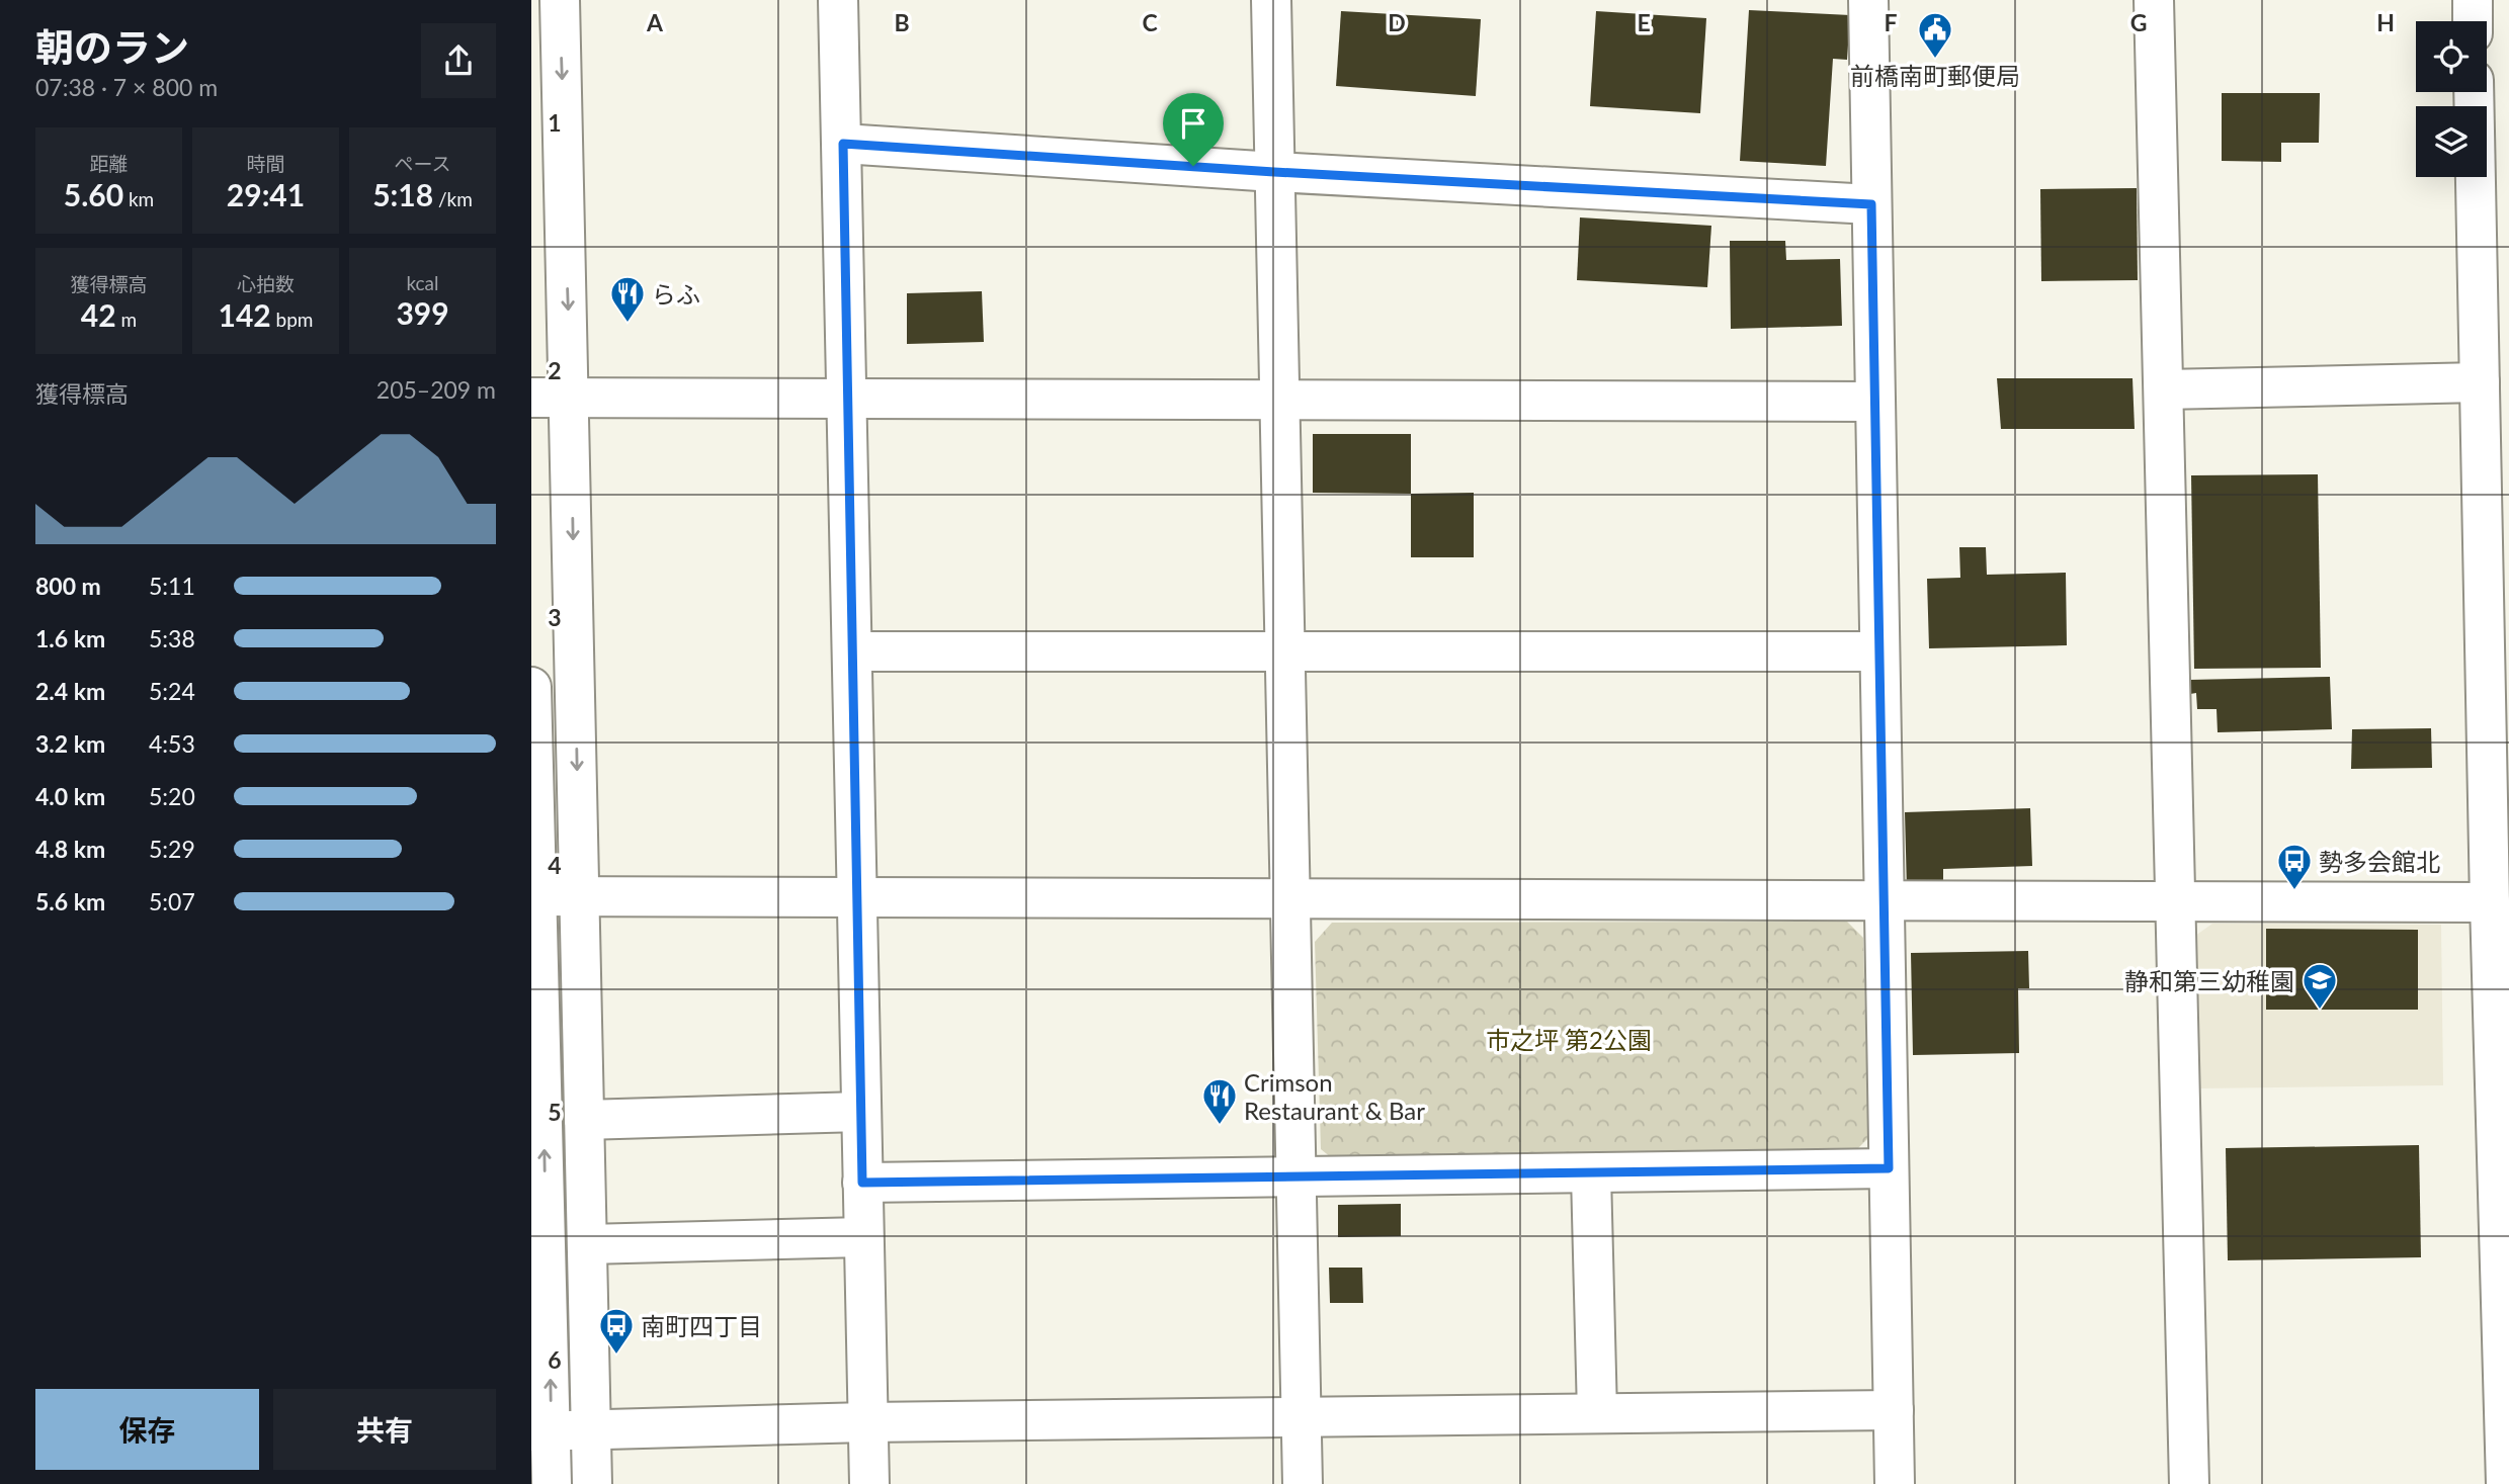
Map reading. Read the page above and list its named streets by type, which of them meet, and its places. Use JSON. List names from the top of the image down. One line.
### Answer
{"parks":["市之坪 第2公園"],"places":{"public building":["前橋南町郵便局"],"restaurant":["らふ","Crimson Restaurant & Bar"],"bus stop":["勢多会館北","南町四丁目"],"school or university":["静和第三幼稚園"]},"page":{"heading":["朝のラン","07:38 · 7 × 800 m"],"stats":[["距離","5.60 km"],["時間","29:41"],["ペース","5:18 /km"],["獲得標高","42 m"],["心拍数","142 bpm"],["kcal","399"]],"chart":["獲得標高","205–209 m"],"list":[{"name":"800 m","note":"5:11"},{"name":"1.6 km","note":"5:38"},{"name":"2.4 km","note":"5:24"},{"name":"3.2 km","note":"4:53"},{"name":"4.0 km","note":"5:20"},{"name":"4.8 km","note":"5:29"},{"name":"5.6 km","note":"5:07"}],"buttons":["保存","共有"]},"grid":{"columns":["A","B","C","D","E","F","G","H"],"rows":["1","2","3","4","5","6"]}}
